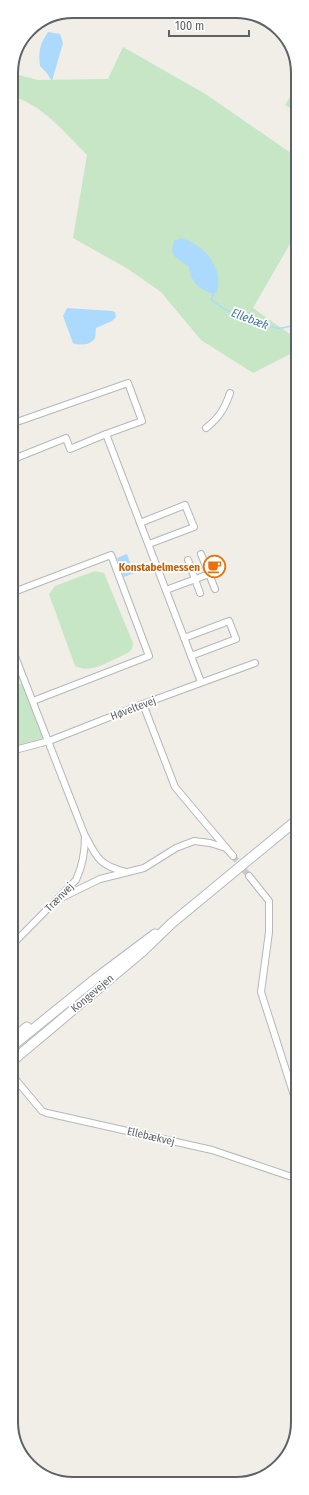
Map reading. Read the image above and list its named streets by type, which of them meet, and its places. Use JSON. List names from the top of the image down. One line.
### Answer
{"streets":{"main road":["Kongevejen"],"street":["Høveltevej","Trænvej","Ellebækvej"]},"crossings":[["Høveltevej","Trænvej"]],"water":["Ellebæk"],"places":{"cafe":["Konstabelmessen"]},"scale_bar":"100 m"}
